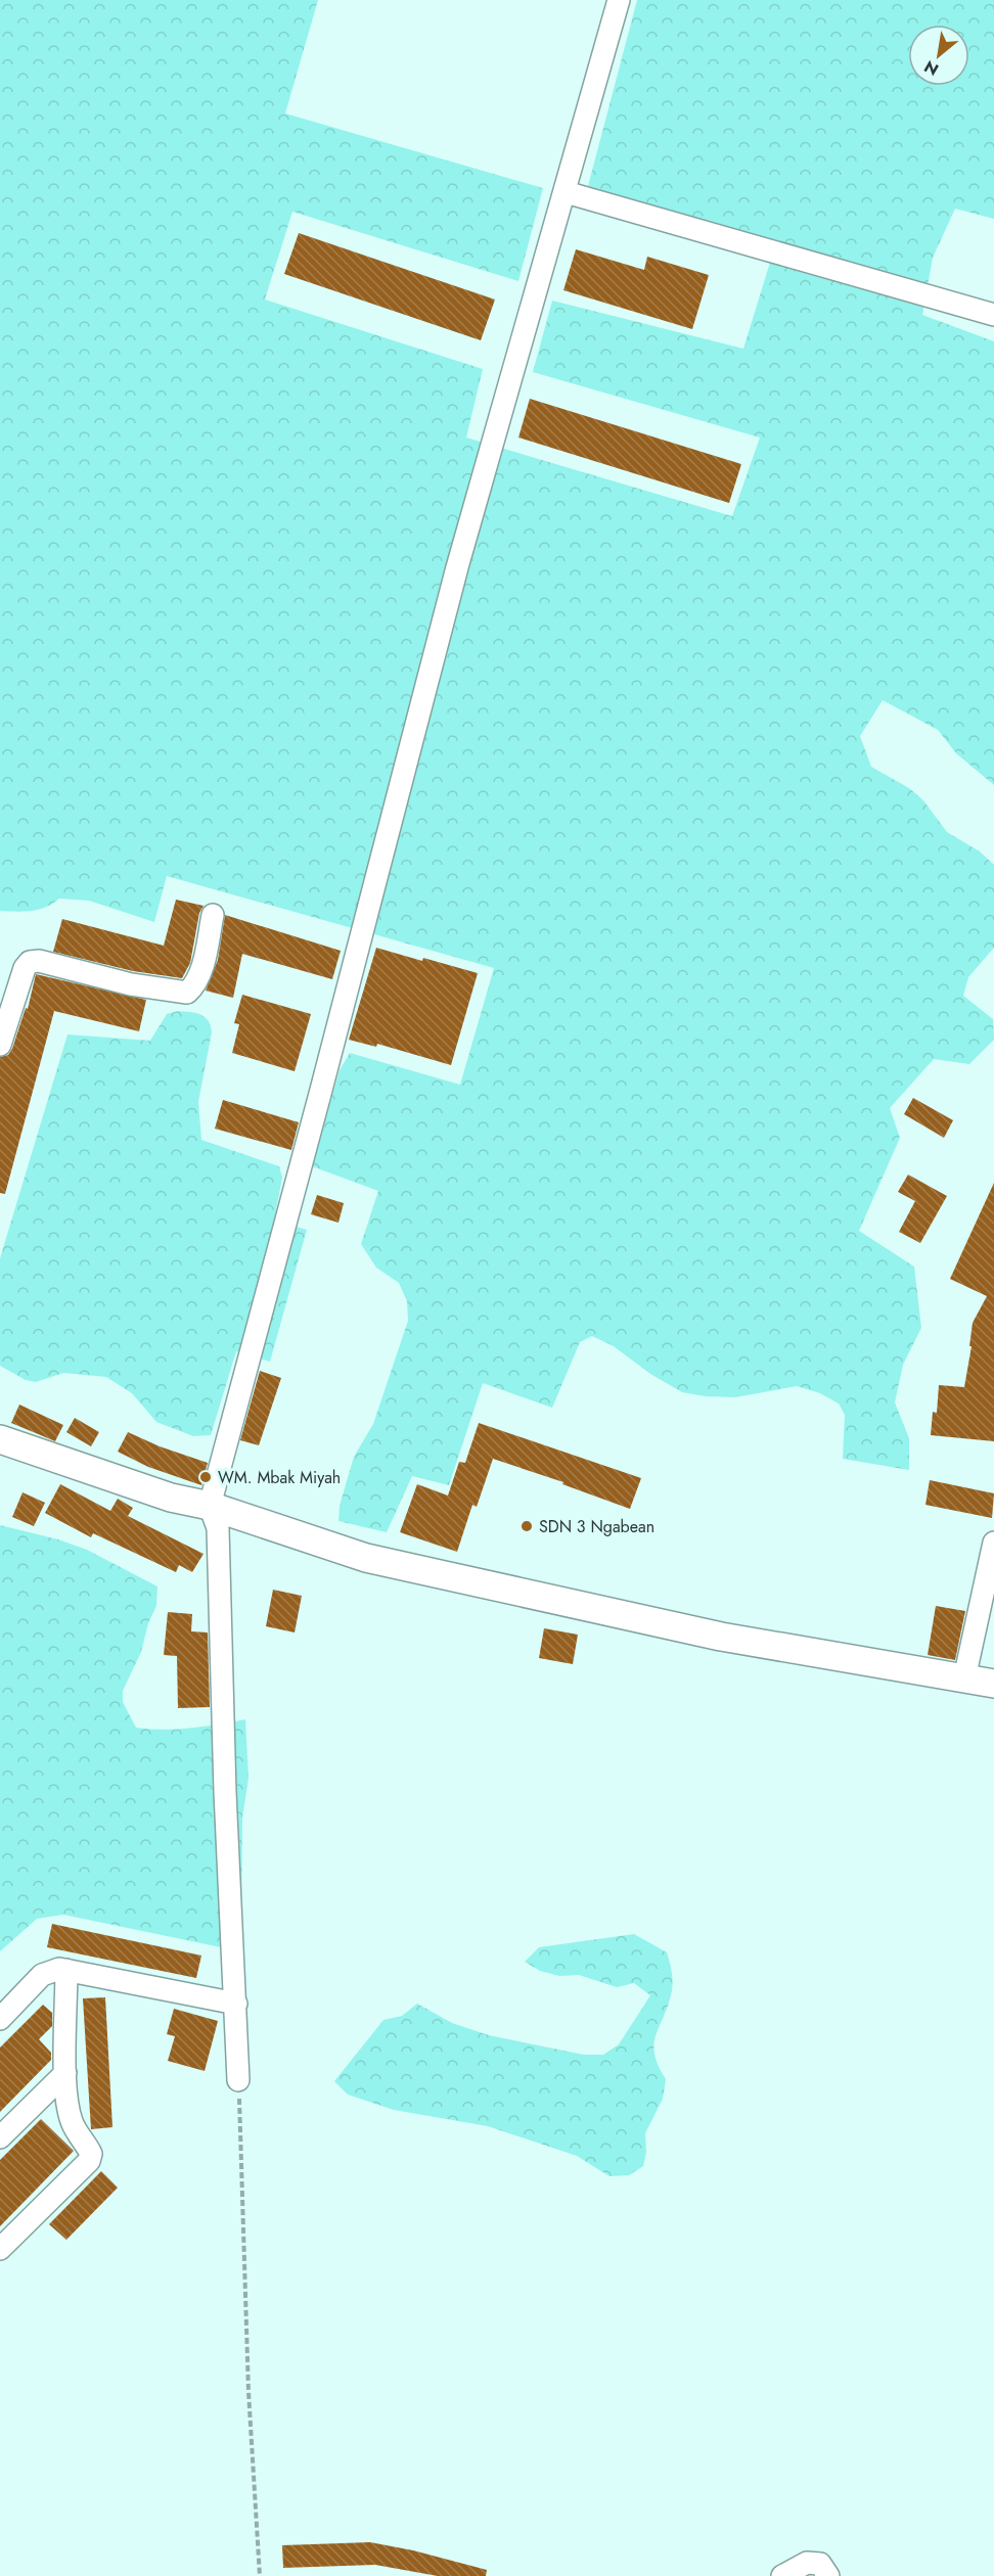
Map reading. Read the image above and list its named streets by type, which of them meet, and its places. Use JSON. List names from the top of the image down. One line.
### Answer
{"places":["WM. Mbak Miyah","SDN 3 Ngabean"],"north":"bottom left"}
